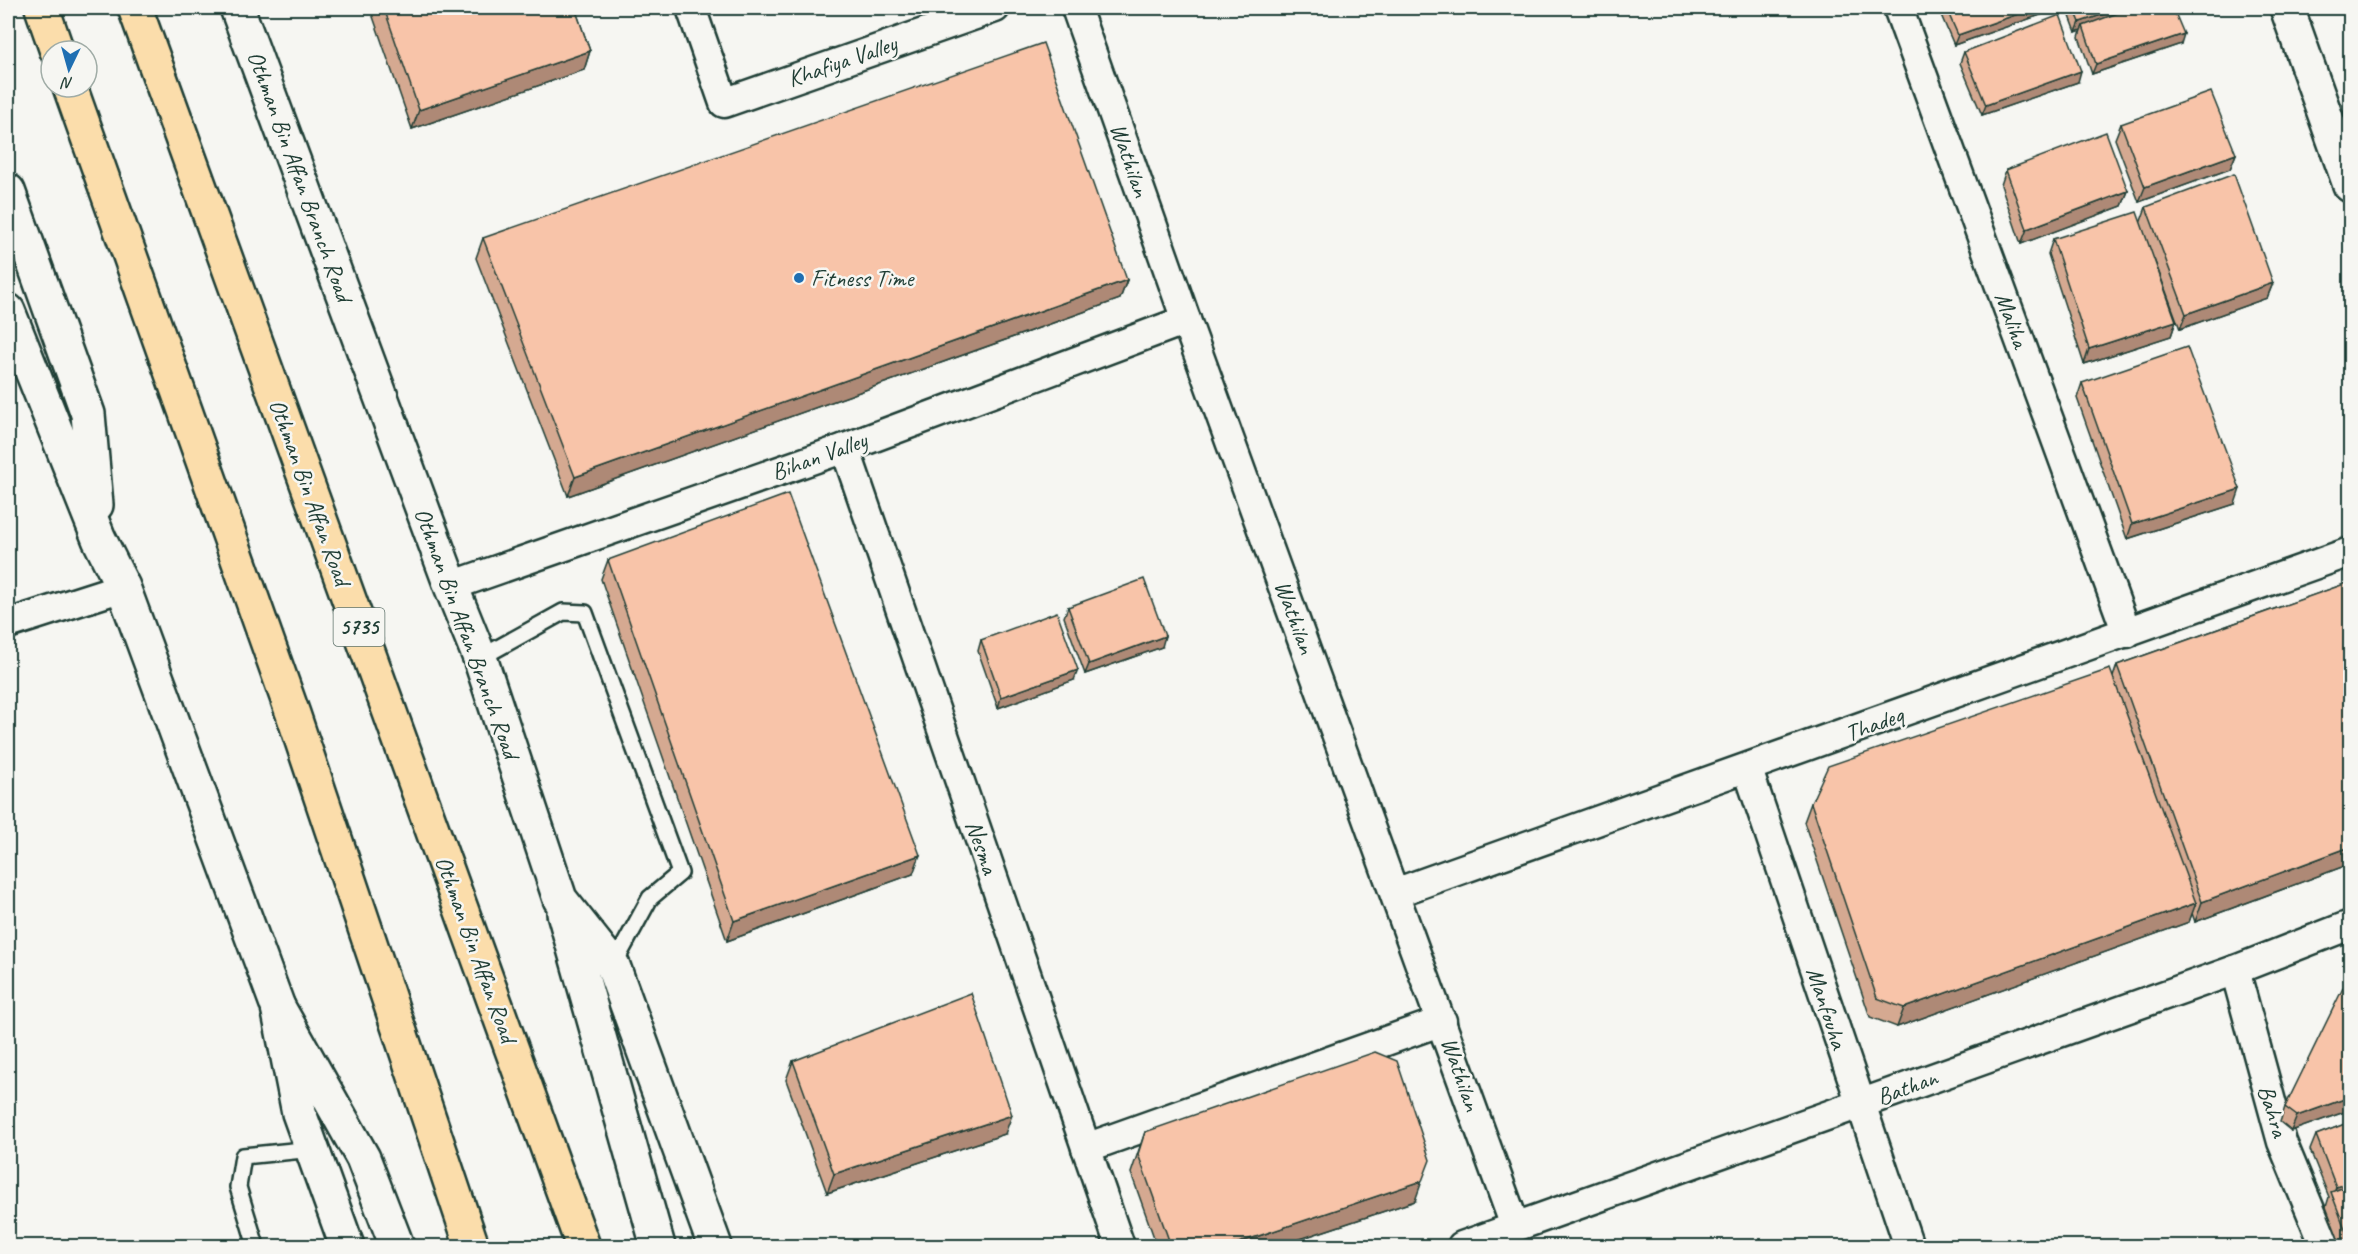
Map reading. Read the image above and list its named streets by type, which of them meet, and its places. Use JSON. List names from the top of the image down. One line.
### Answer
{"streets":{"main road":["Othman Bin Affan Road","5735"],"street":["Khafiya Valley","Wathilan","Othman Bin Affan Branch Road","Maliha","Bihan Valley","Thadeq","Nesma","Manfouha","Bathan","Bahra"]},"crossings":[["Wathilan","Bihan Valley"],["Wathilan","Thadeq"],["Wathilan","Bathan"],["Othman Bin Affan Branch Road","Bihan Valley"],["Maliha","Thadeq"],["Bihan Valley","Nesma"],["Thadeq","Manfouha"],["Manfouha","Bathan"],["Bathan","Bahra"]],"places":["Fitness Time"],"north":"bottom"}
